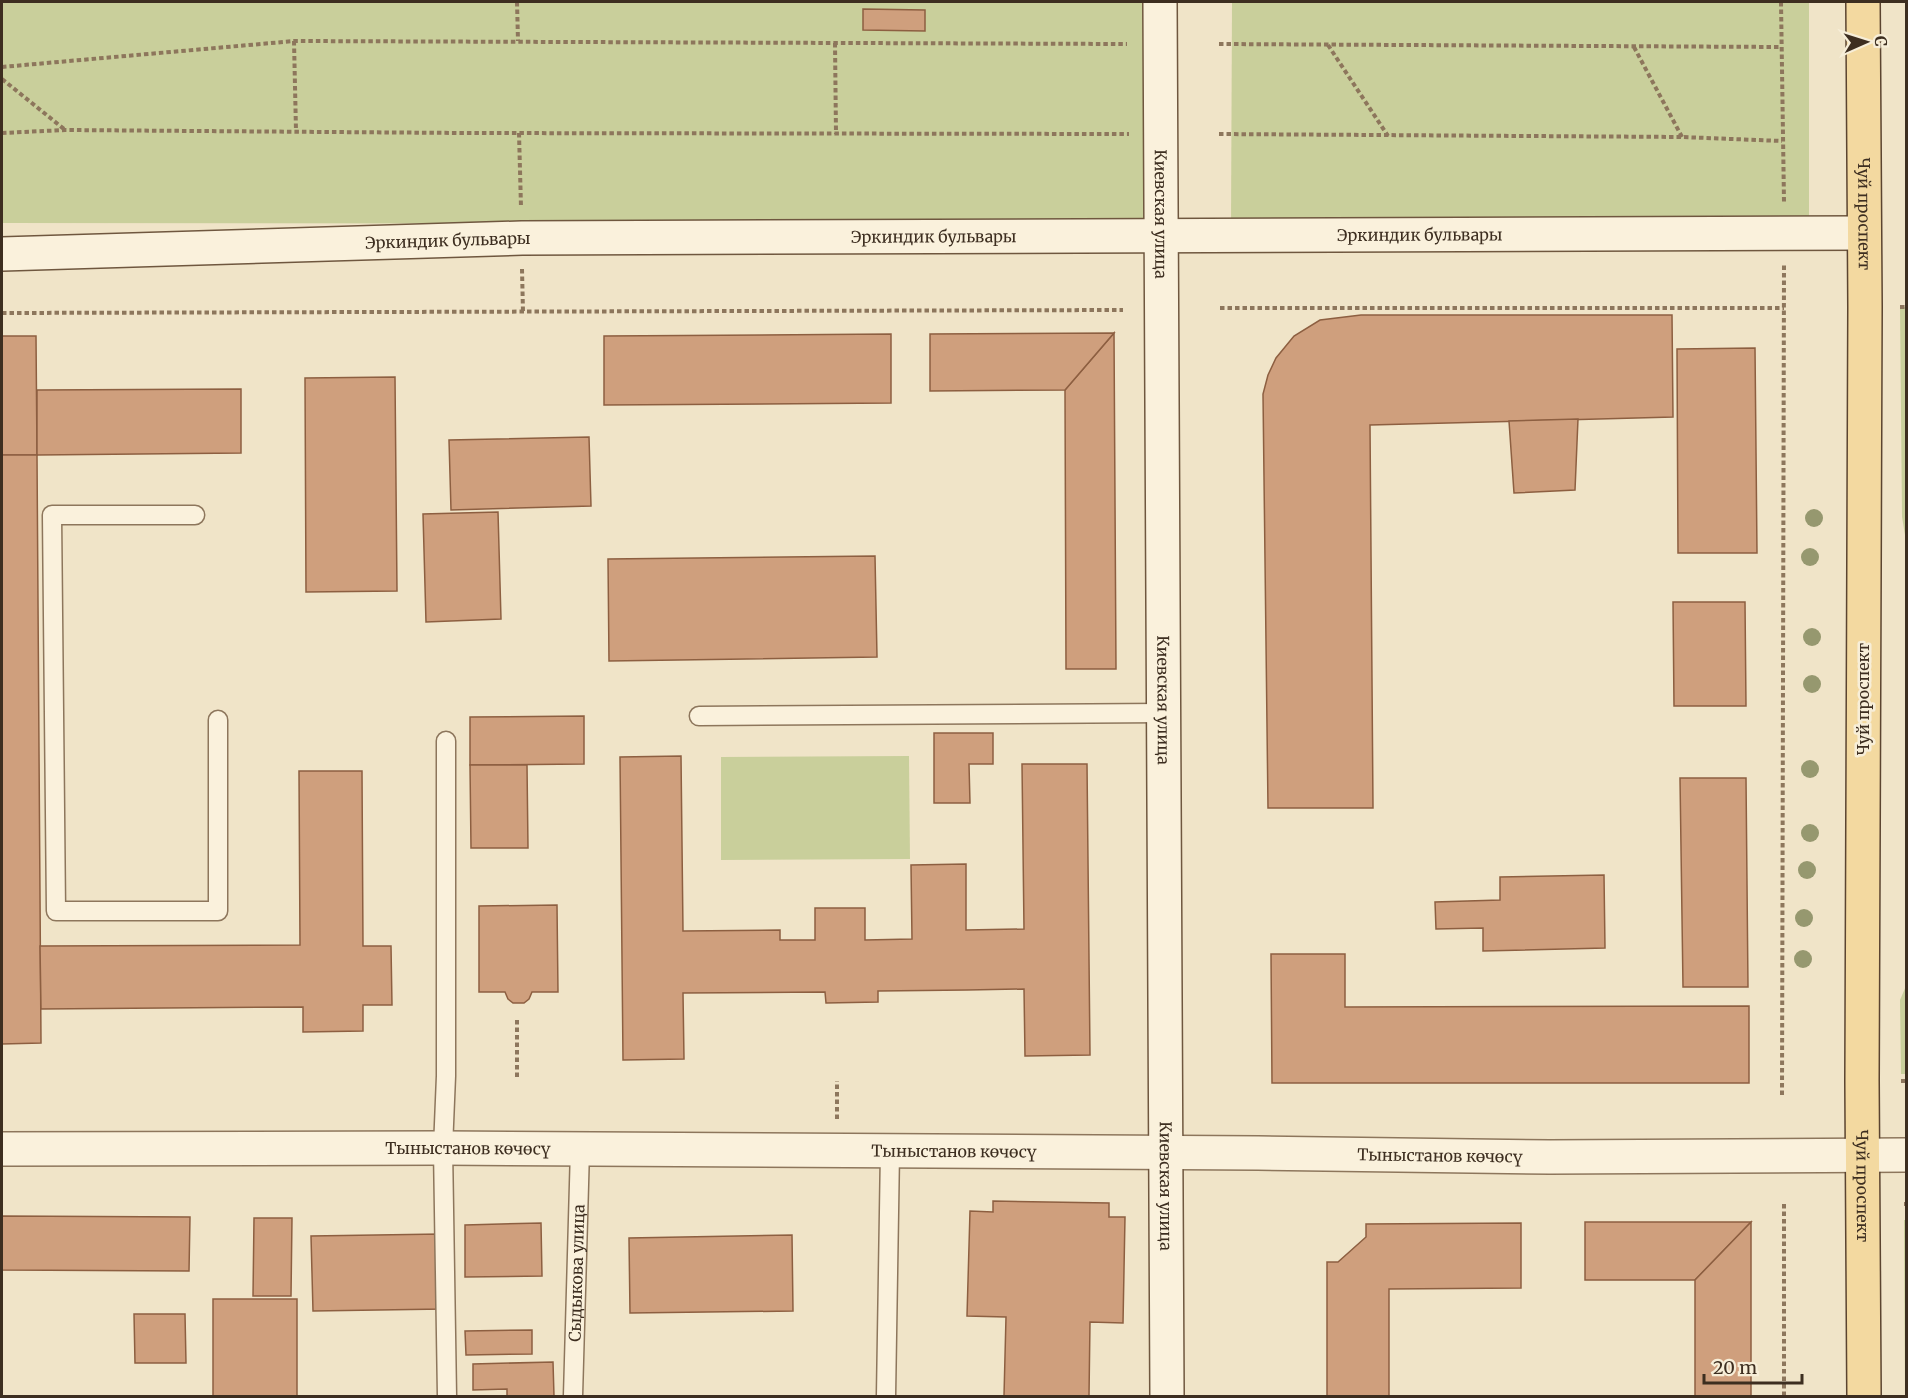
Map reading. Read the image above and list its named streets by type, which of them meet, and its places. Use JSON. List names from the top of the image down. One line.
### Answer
{"streets":{"main road":["Чуй проспект"],"street":["Киевская улица","Эркиндик бульвары","Тыныстанов көчөсү"],"lane":["Сыдыкова улица"]},"crossings":[["Киевская улица","Эркиндик бульвары"],["Киевская улица","Тыныстанов көчөсү"],["Чуй проспект","Эркиндик бульвары"],["Чуй проспект","Тыныстанов көчөсү"],["Тыныстанов көчөсү","Сыдыкова улица"]],"scale_bar":"20 m","north":"right"}
